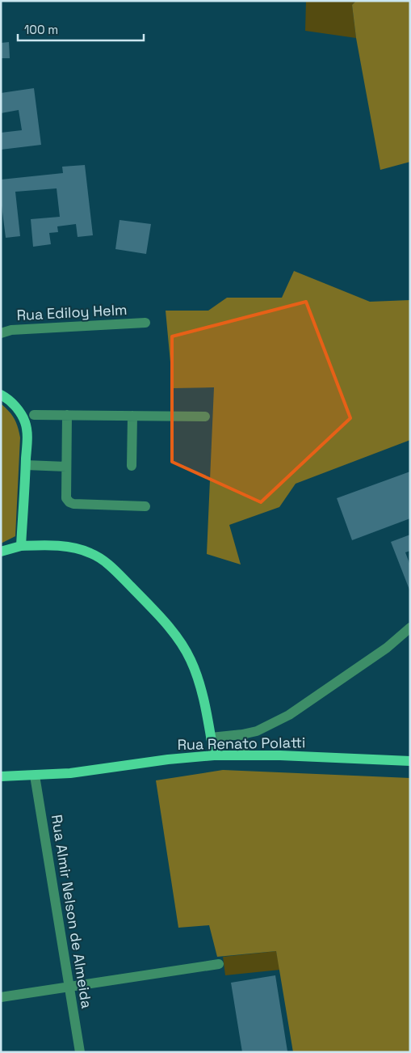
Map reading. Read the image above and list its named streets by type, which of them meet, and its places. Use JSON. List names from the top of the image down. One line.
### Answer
{"streets":{"main road":["Rua Renato Polatti"],"street":["Rua Ediloy Helm","Rua Almir Nelson de Almeida"]},"crossings":[["Rua Renato Polatti","Rua Almir Nelson de Almeida"]],"scale_bar":"100 m"}
